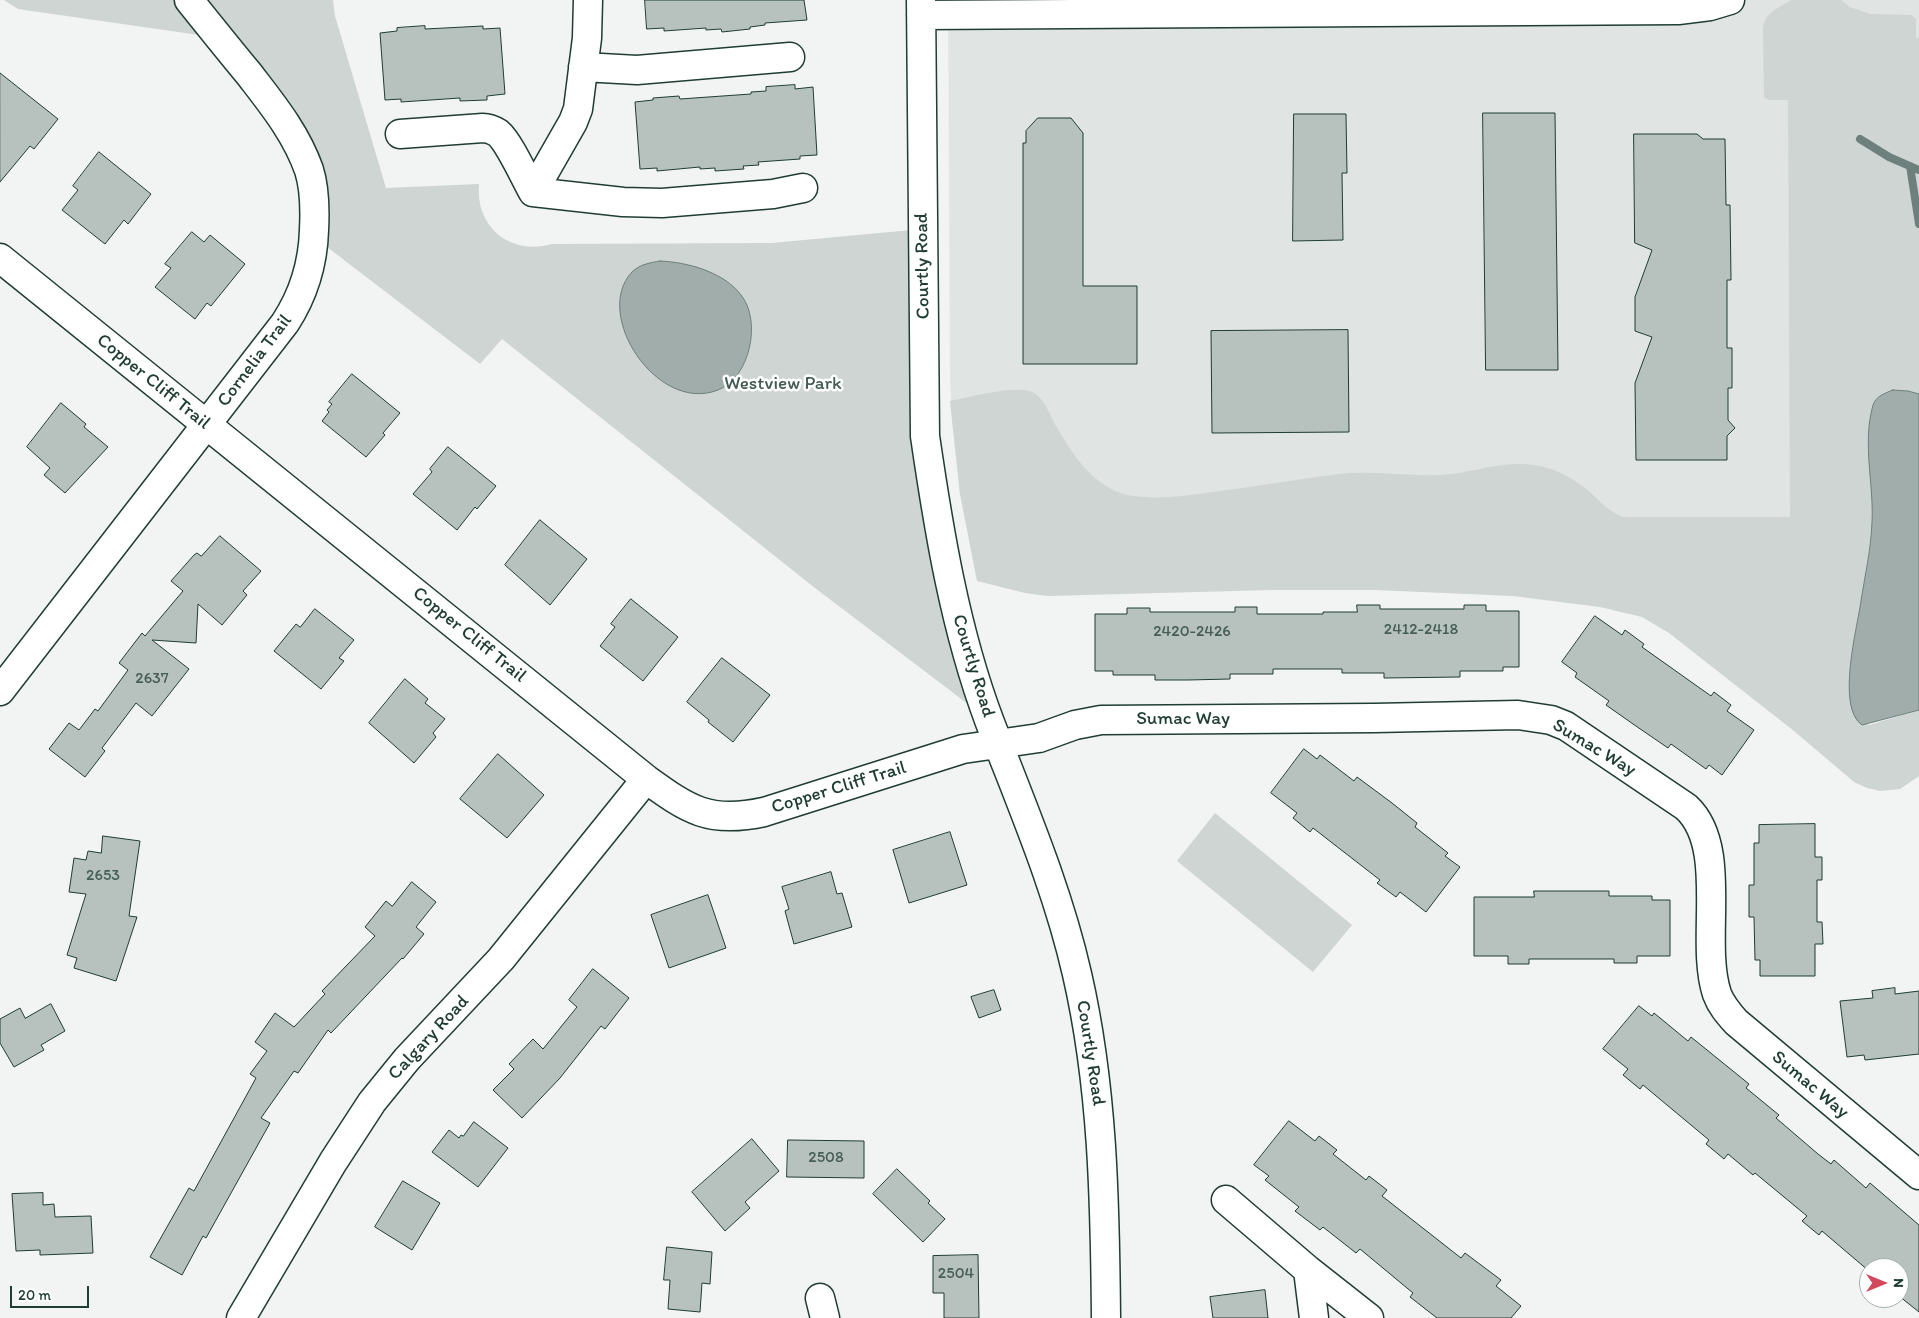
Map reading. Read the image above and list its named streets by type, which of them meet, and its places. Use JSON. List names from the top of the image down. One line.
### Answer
{"streets":{"street":["Courtly Road","Cornelia Trail","Copper Cliff Trail","Sumac Way","Calgary Road"]},"crossings":[["Courtly Road","Copper Cliff Trail"],["Courtly Road","Sumac Way"],["Cornelia Trail","Copper Cliff Trail"],["Copper Cliff Trail","Sumac Way"],["Copper Cliff Trail","Calgary Road"]],"parks":["Westview Park"],"house_numbers":["2412-2418","2420-2426","2637","2653","2508","2504"],"scale_bar":"20 m","north":"right"}
